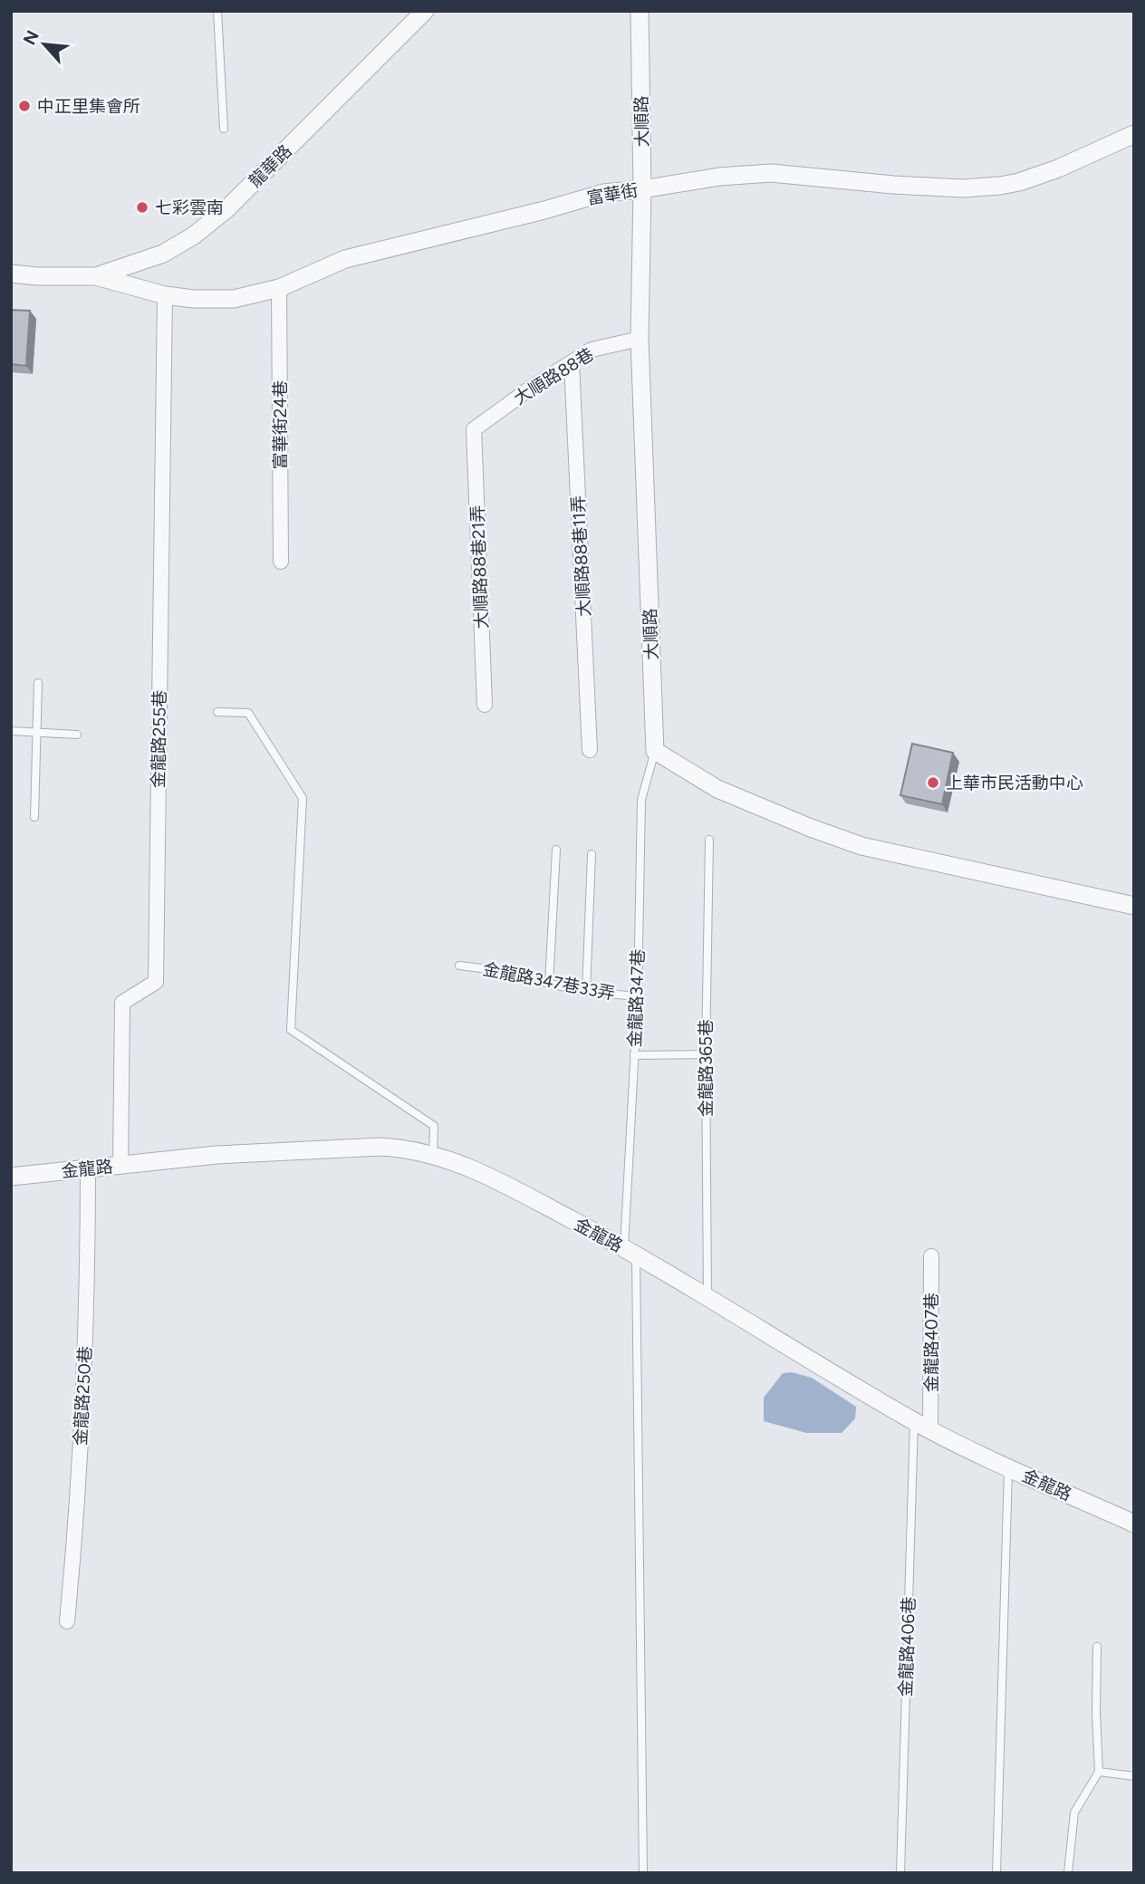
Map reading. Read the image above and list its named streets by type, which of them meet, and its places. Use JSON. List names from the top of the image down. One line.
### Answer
{"streets":{"street":["大順路","龍華路","富華街","大順路88巷","富華街24巷","大順路88巷11弄","大順路88巷21弄","金龍路255巷","金龍路","金龍路407巷","金龍路250巷"],"lane":["金龍路347巷33弄","金龍路347巷","金龍路365巷","金龍路406巷"]},"crossings":[["大順路","富華街"],["大順路","大順路88巷"],["大順路","金龍路347巷"],["龍華路","富華街"],["富華街","富華街24巷"],["富華街","金龍路255巷"],["大順路88巷","大順路88巷11弄"],["大順路88巷","大順路88巷21弄"],["金龍路255巷","金龍路"],["金龍路347巷33弄","金龍路347巷"],["金龍路347巷","金龍路"],["金龍路365巷","金龍路"],["金龍路","金龍路407巷"],["金龍路","金龍路250巷"],["金龍路","金龍路406巷"],["金龍路407巷","金龍路406巷"]],"places":["中正里集會所","七彩雲南","上華市民活動中心"],"north":"top left"}
